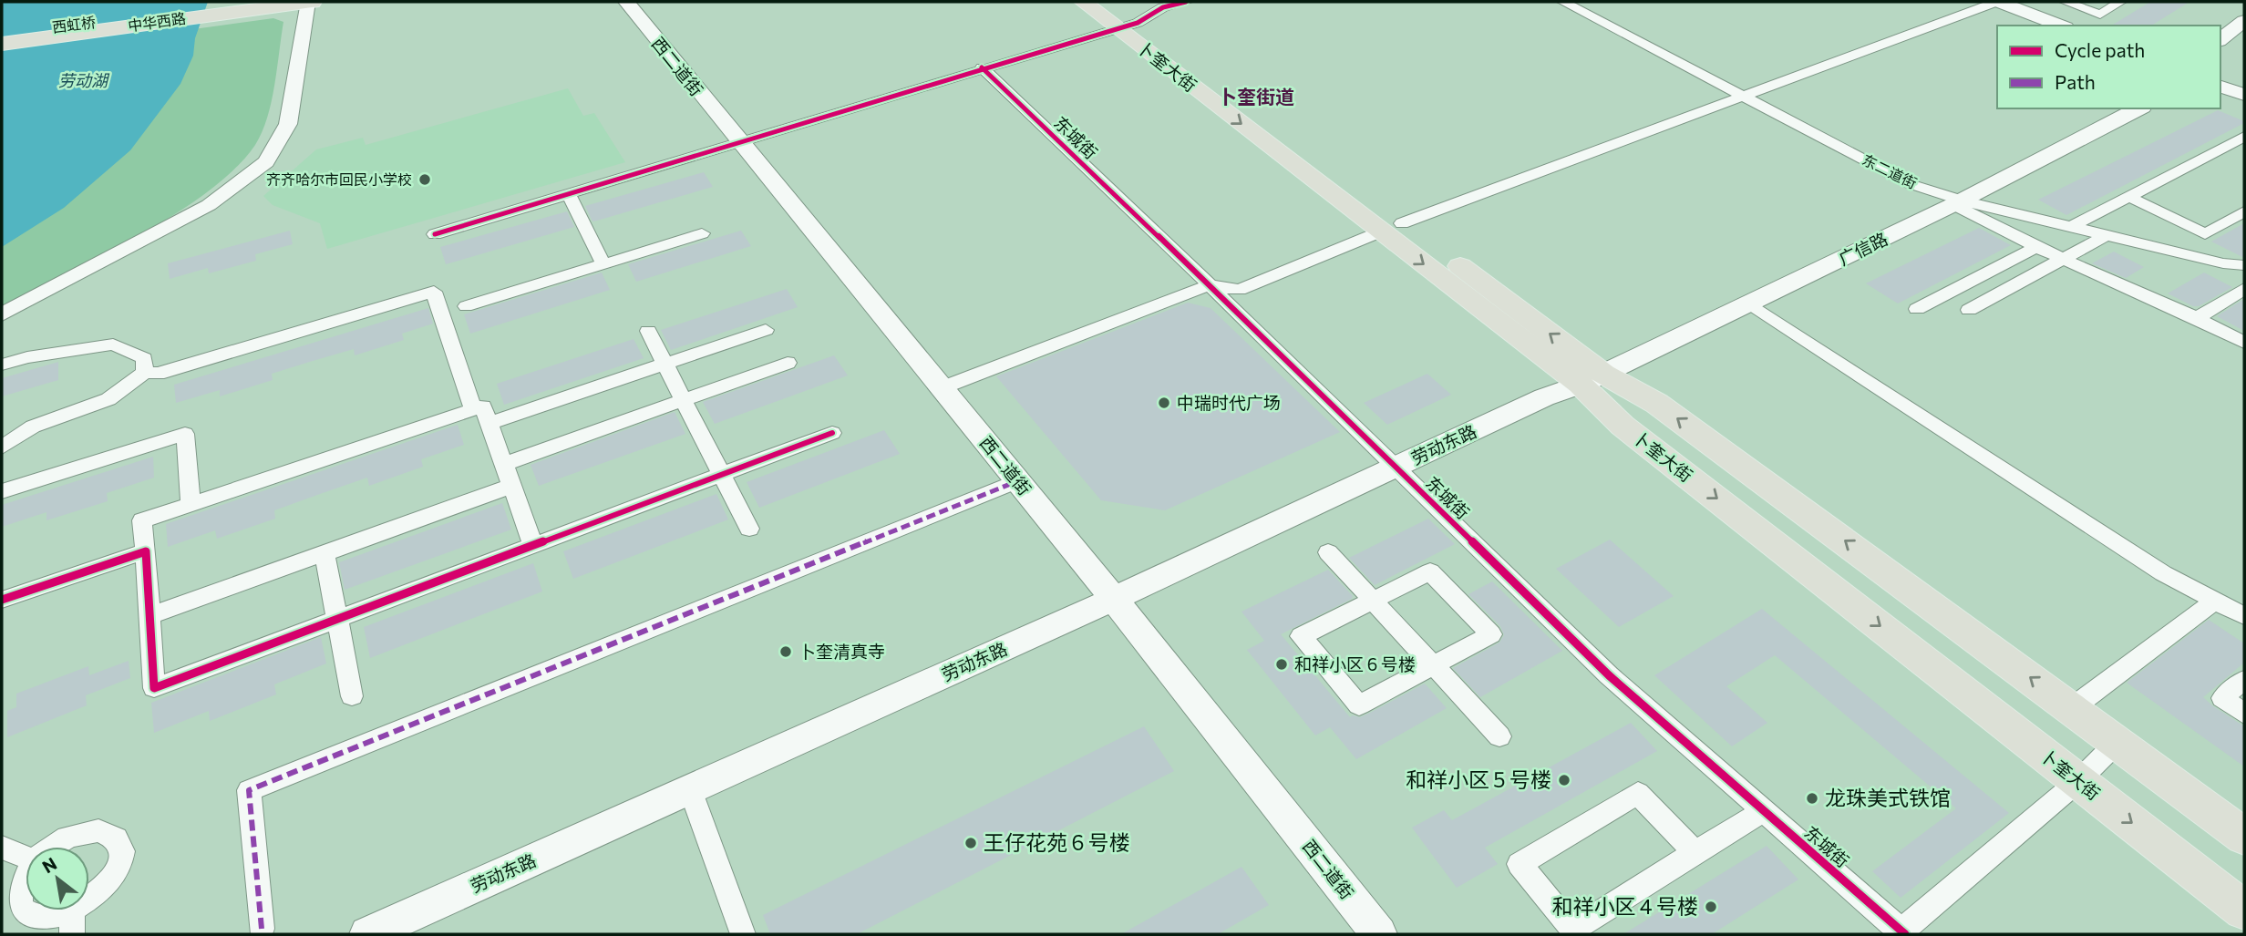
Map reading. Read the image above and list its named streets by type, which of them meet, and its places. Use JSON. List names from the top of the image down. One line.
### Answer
{"streets":{"main road":["中华西路","西虹桥","西二道街","卜奎大街","广信路","劳动东路"],"street":["东城街","东二道街"]},"crossings":[["中华西路","西虹桥"],["西二道街","劳动东路"],["卜奎大街","广信路"],["卜奎大街","劳动东路"],["东城街","劳动东路"],["东二道街","广信路"],["广信路","劳动东路"]],"districts":["卜奎街道"],"water":["劳动湖"],"places":["齐齐哈尔市回民小学校","中瑞时代广场","卜奎清真寺","和祥小区 6 号楼","和祥小区 5 号楼","龙珠美式铁馆","王仔花苑 6 号楼","和祥小区 4 号楼"],"legend":["Cycle path","Path"],"north":"top left"}
